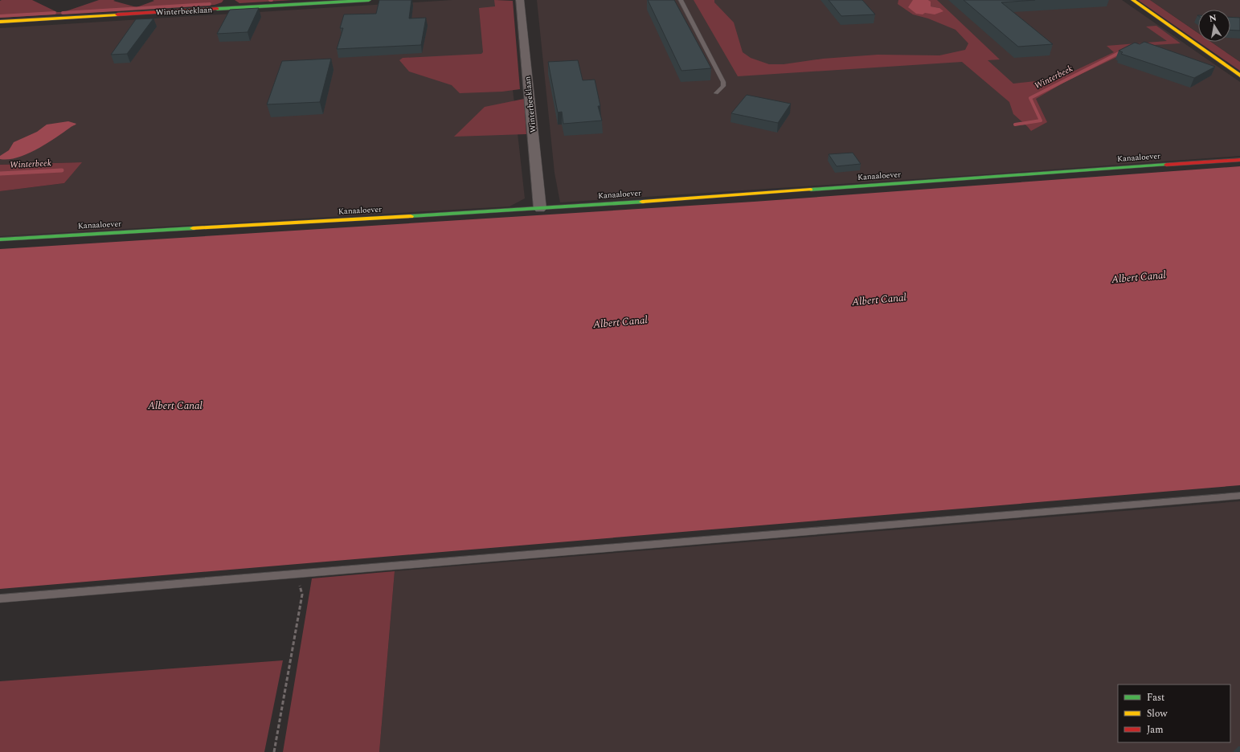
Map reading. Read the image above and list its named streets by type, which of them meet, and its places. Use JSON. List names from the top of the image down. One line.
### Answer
{"streets":{"street":["Winterbeeklaan","Kanaaloever"]},"crossings":[["Winterbeeklaan","Kanaaloever"]],"water":["Winterbeek","Albert Canal"],"legend":["Fast","Slow","Jam"],"north":"top"}
